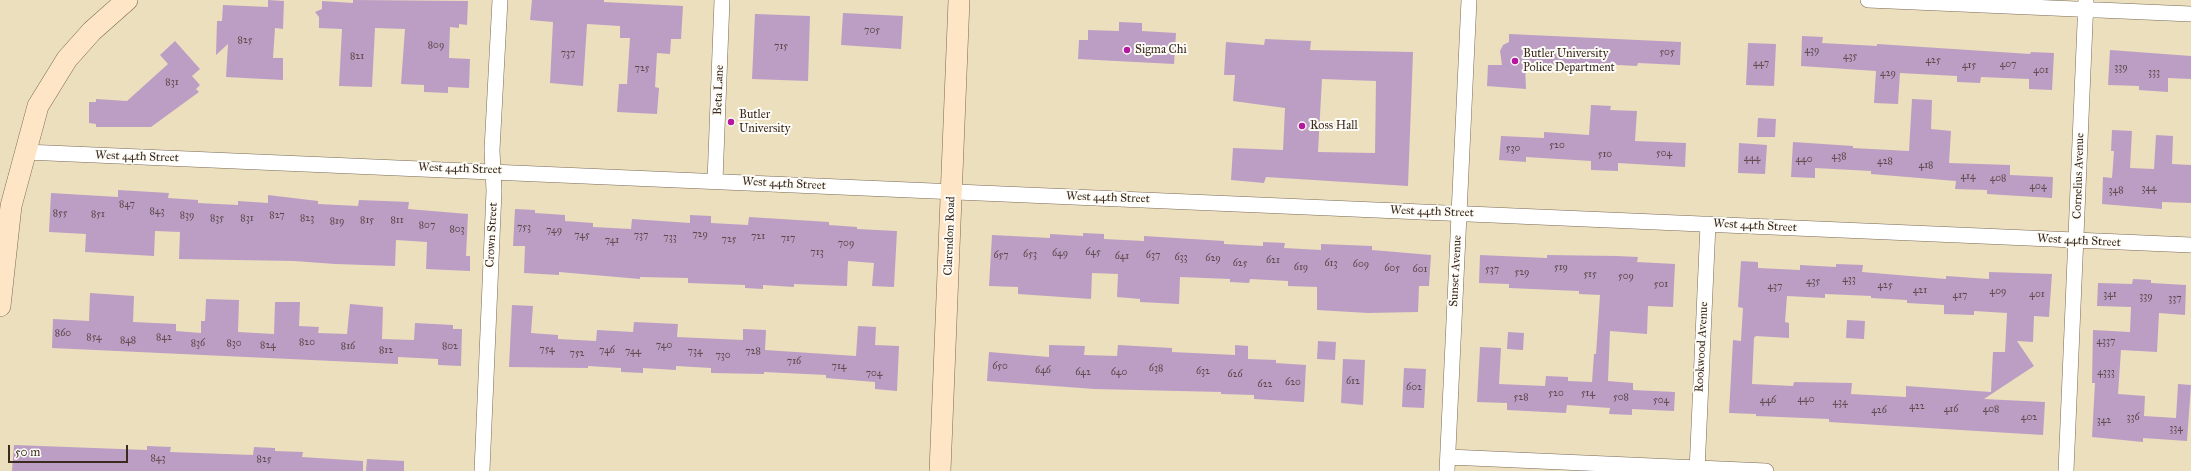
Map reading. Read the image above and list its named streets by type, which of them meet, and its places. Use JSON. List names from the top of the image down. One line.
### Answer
{"streets":{"street":["Beta Lane","West 44th Street","Cornelius Avenue","Crown Street","Clarendon Road","Sunset Avenue","Rookwood Avenue"]},"crossings":[["Beta Lane","West 44th Street"],["West 44th Street","Cornelius Avenue"],["West 44th Street","Crown Street"],["West 44th Street","Clarendon Road"],["West 44th Street","Sunset Avenue"],["West 44th Street","Rookwood Avenue"]],"places":["Sigma Chi","Butler University Police Department","Butler University","Ross Hall"],"house_numbers":["705","825","809","715","439","505","737","821","435","425","447","407","415","339","725","401","333","429","831","520","530","504","510","438","444","440","428","418","414","408","404","344","348","847","843","855","851","839","827","835","831","823","815","811","819","807","753","803","749","729","745","737","721","733","717","725","741","709","713","645","649","653","657","637","641","633","629","621","625","613","609","619","519","605","601","537","529","515","509","433","435","501","425","437","421","409","401","341","417","339","337","860","854","842","848","4337","820","836","830","824","740","816","802","754","812","746","744","734","728","752","730","716","714","650","638","646","632","642","640","4333","704","626","612","620","622","602","520","514","528","508","440","504","446","434","422","416","408","426","402","336","342","334","843","825"],"scale_bar":"50 m"}
